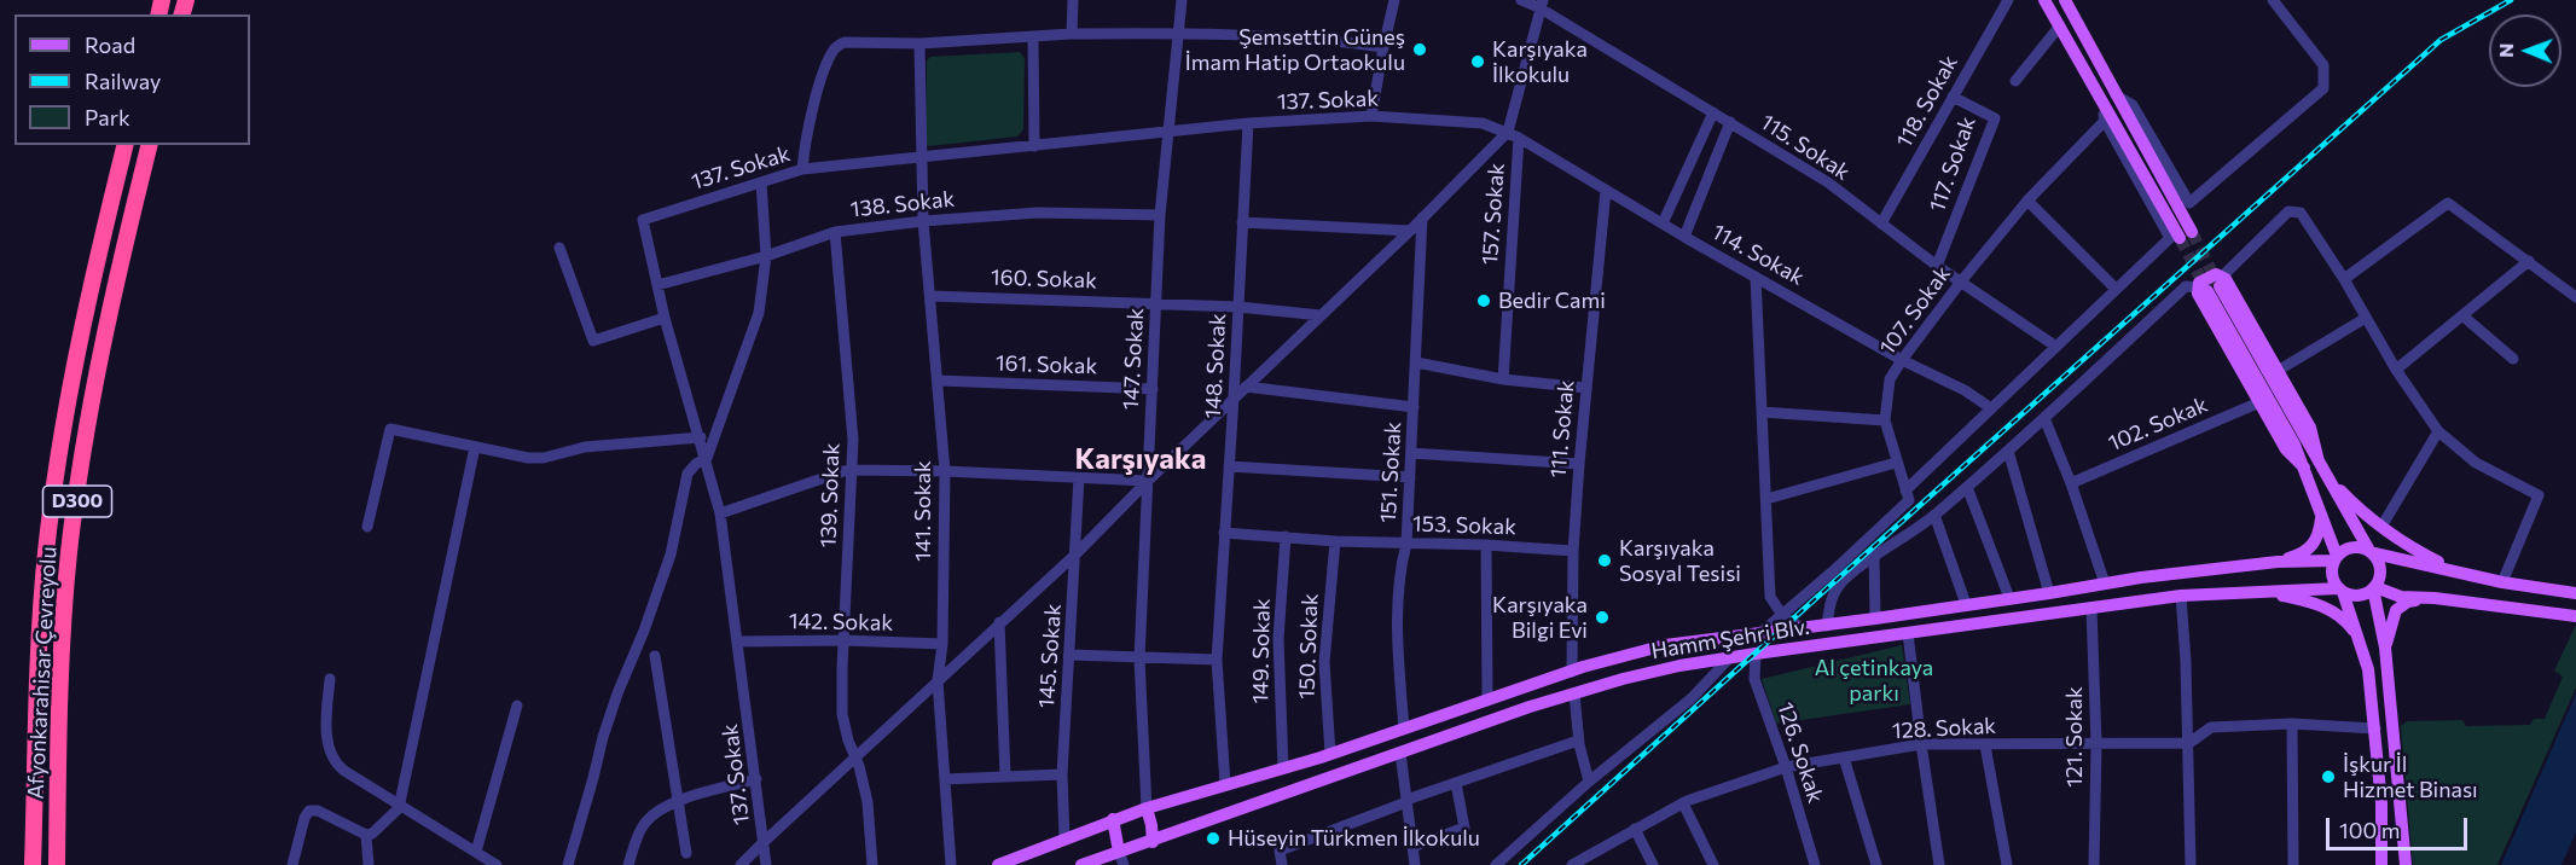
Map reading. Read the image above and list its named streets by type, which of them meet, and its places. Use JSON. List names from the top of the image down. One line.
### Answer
{"streets":{"highway":["D300","Afyonkarahisar Çevreyolu"],"main road":["Hamm Şehri Blv."],"street":["137. Sokak","118. Sokak","115. Sokak","117. Sokak","138. Sokak","157. Sokak","114. Sokak","160. Sokak","107. Sokak","147. Sokak","161. Sokak","148. Sokak","102. Sokak","111. Sokak","151. Sokak","139. Sokak","141. Sokak","153. Sokak","142. Sokak","150. Sokak","149. Sokak","145. Sokak","128. Sokak","121. Sokak","126. Sokak"]},"crossings":[["137. Sokak","138. Sokak"],["137. Sokak","157. Sokak"],["137. Sokak","114. Sokak"],["137. Sokak","147. Sokak"],["137. Sokak","148. Sokak"],["137. Sokak","141. Sokak"],["137. Sokak","142. Sokak"],["118. Sokak","115. Sokak"],["118. Sokak","117. Sokak"],["115. Sokak","117. Sokak"],["115. Sokak","157. Sokak"],["115. Sokak","107. Sokak"],["138. Sokak","147. Sokak"],["138. Sokak","139. Sokak"],["138. Sokak","141. Sokak"],["157. Sokak","114. Sokak"],["114. Sokak","107. Sokak"],["114. Sokak","111. Sokak"],["160. Sokak","147. Sokak"],["160. Sokak","148. Sokak"],["160. Sokak","141. Sokak"],["147. Sokak","161. Sokak"],["147. Sokak","Hamm Şehri Blv."],["161. Sokak","141. Sokak"],["148. Sokak","153. Sokak"],["148. Sokak","Hamm Şehri Blv."],["111. Sokak","153. Sokak"],["111. Sokak","Hamm Şehri Blv."],["151. Sokak","153. Sokak"],["151. Sokak","Hamm Şehri Blv."],["139. Sokak","142. Sokak"],["141. Sokak","142. Sokak"],["153. Sokak","150. Sokak"],["153. Sokak","149. Sokak"],["Hamm Şehri Blv.","150. Sokak"],["Hamm Şehri Blv.","149. Sokak"],["Hamm Şehri Blv.","145. Sokak"],["Hamm Şehri Blv.","121. Sokak"],["Hamm Şehri Blv.","126. Sokak"],["128. Sokak","121. Sokak"],["128. Sokak","126. Sokak"]],"districts":["Karşıyaka"],"parks":["Al çetinkaya parkı"],"places":["Şemsettin Güneş İmam Hatip Ortaokulu","Karşıyaka İlkokulu","Bedir Cami","Karşıyaka Sosyal Tesisi","Karşıyaka Bilgi Evi","İşkur İl Hizmet Binası","Hüseyin Türkmen İlkokulu"],"legend":["Road","Railway","Park"],"scale_bar":"100 m","north":"left"}
